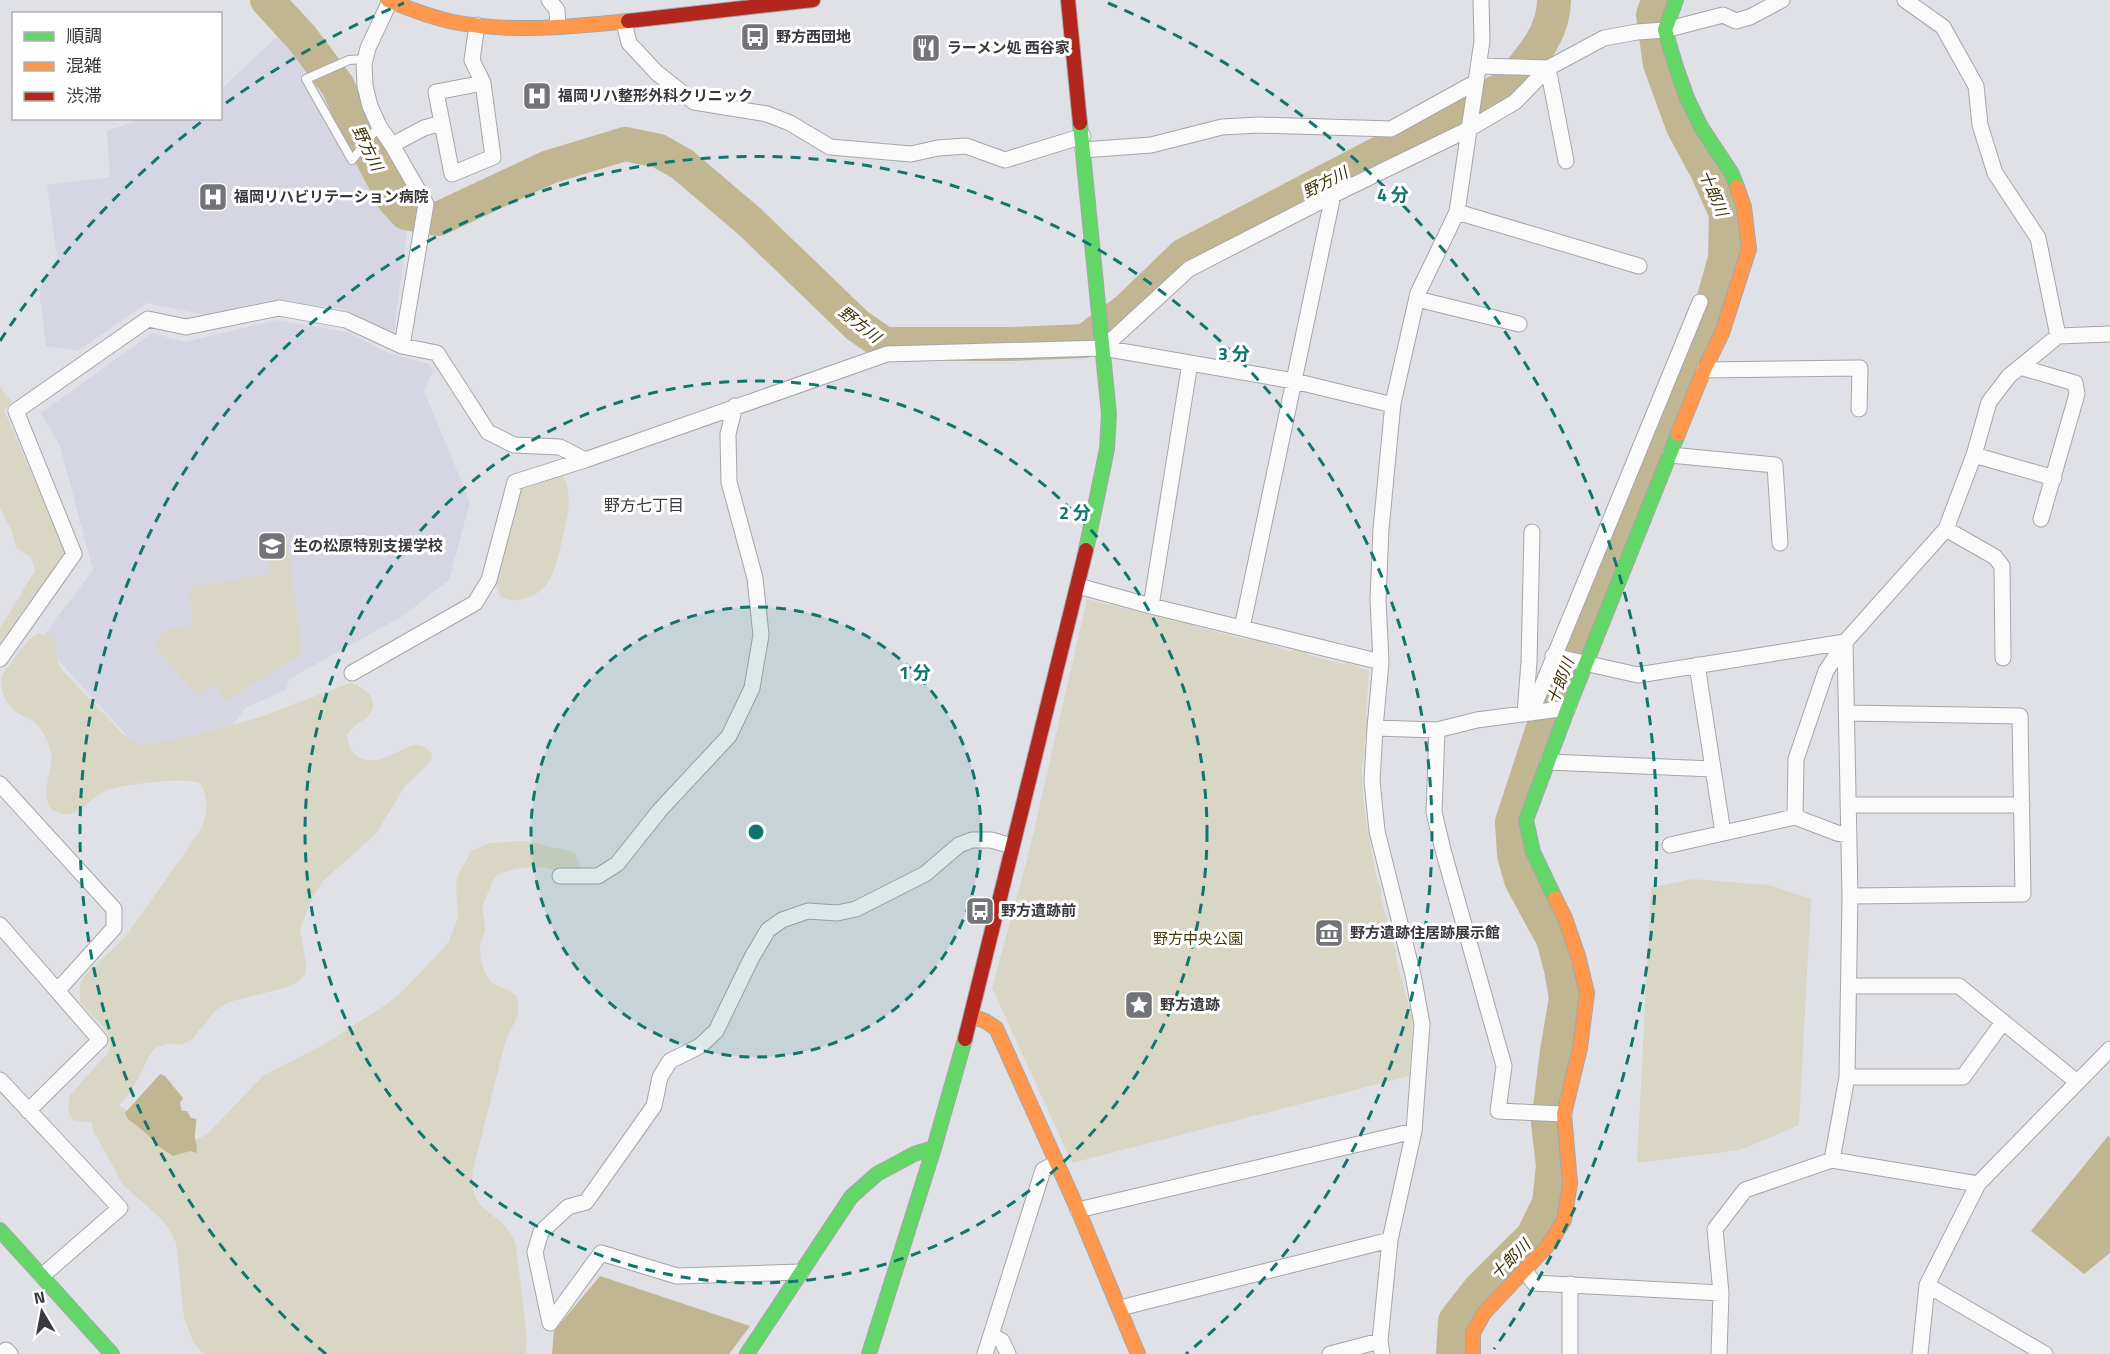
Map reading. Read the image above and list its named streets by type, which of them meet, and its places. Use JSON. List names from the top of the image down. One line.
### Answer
{"districts":["野方七丁目"],"water":["野方川","十郎川"],"parks":["野方中央公園"],"places":{"bus stop":["野方西団地","野方遺跡前"],"restaurant":["ラーメン処 西谷家"],"hospital":["福岡リハ整形外科クリニック","福岡リハビリテーション病院"],"school or university":["生の松原特別支援学校"],"museum":["野方遺跡住居跡展示館"],"place":["野方遺跡"]},"legend":["順調","混雑","渋滞"],"north":"top","rings":["4 分","3 分","2 分","1 分"]}
